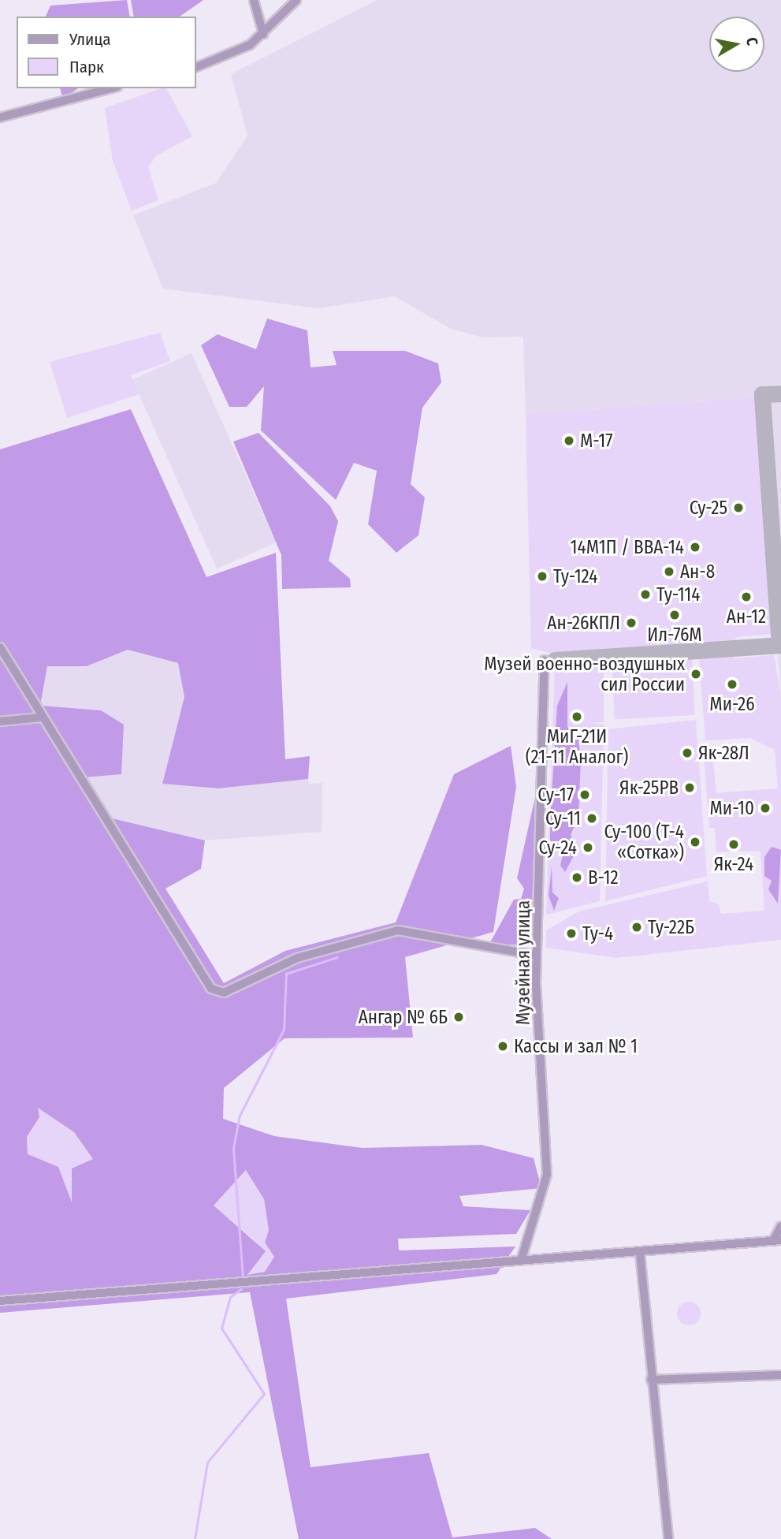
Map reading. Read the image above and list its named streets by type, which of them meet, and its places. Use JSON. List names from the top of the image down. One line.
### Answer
{"streets":{"street":["Музейная улица"]},"places":["М-17","Су-25","14М1П / ВВА-14","Ан-8","Ту-124","Ту-114","Ан-12","Ил-76М","Ан-26КПЛ","Музей военно-воздушных сил России","Ми-26","МиГ-21И (21-11 Аналог)","Як-28Л","Як-25РВ","Су-17","Ми-10","Су-11","Су-100 (Т-4 «Сотка»)","Як-24","Су-24","В-12","Ту-22Б","Ту-4","Ангар № 6Б","Кассы и зал № 1"],"legend":["Улица","Парк"],"north":"right"}
